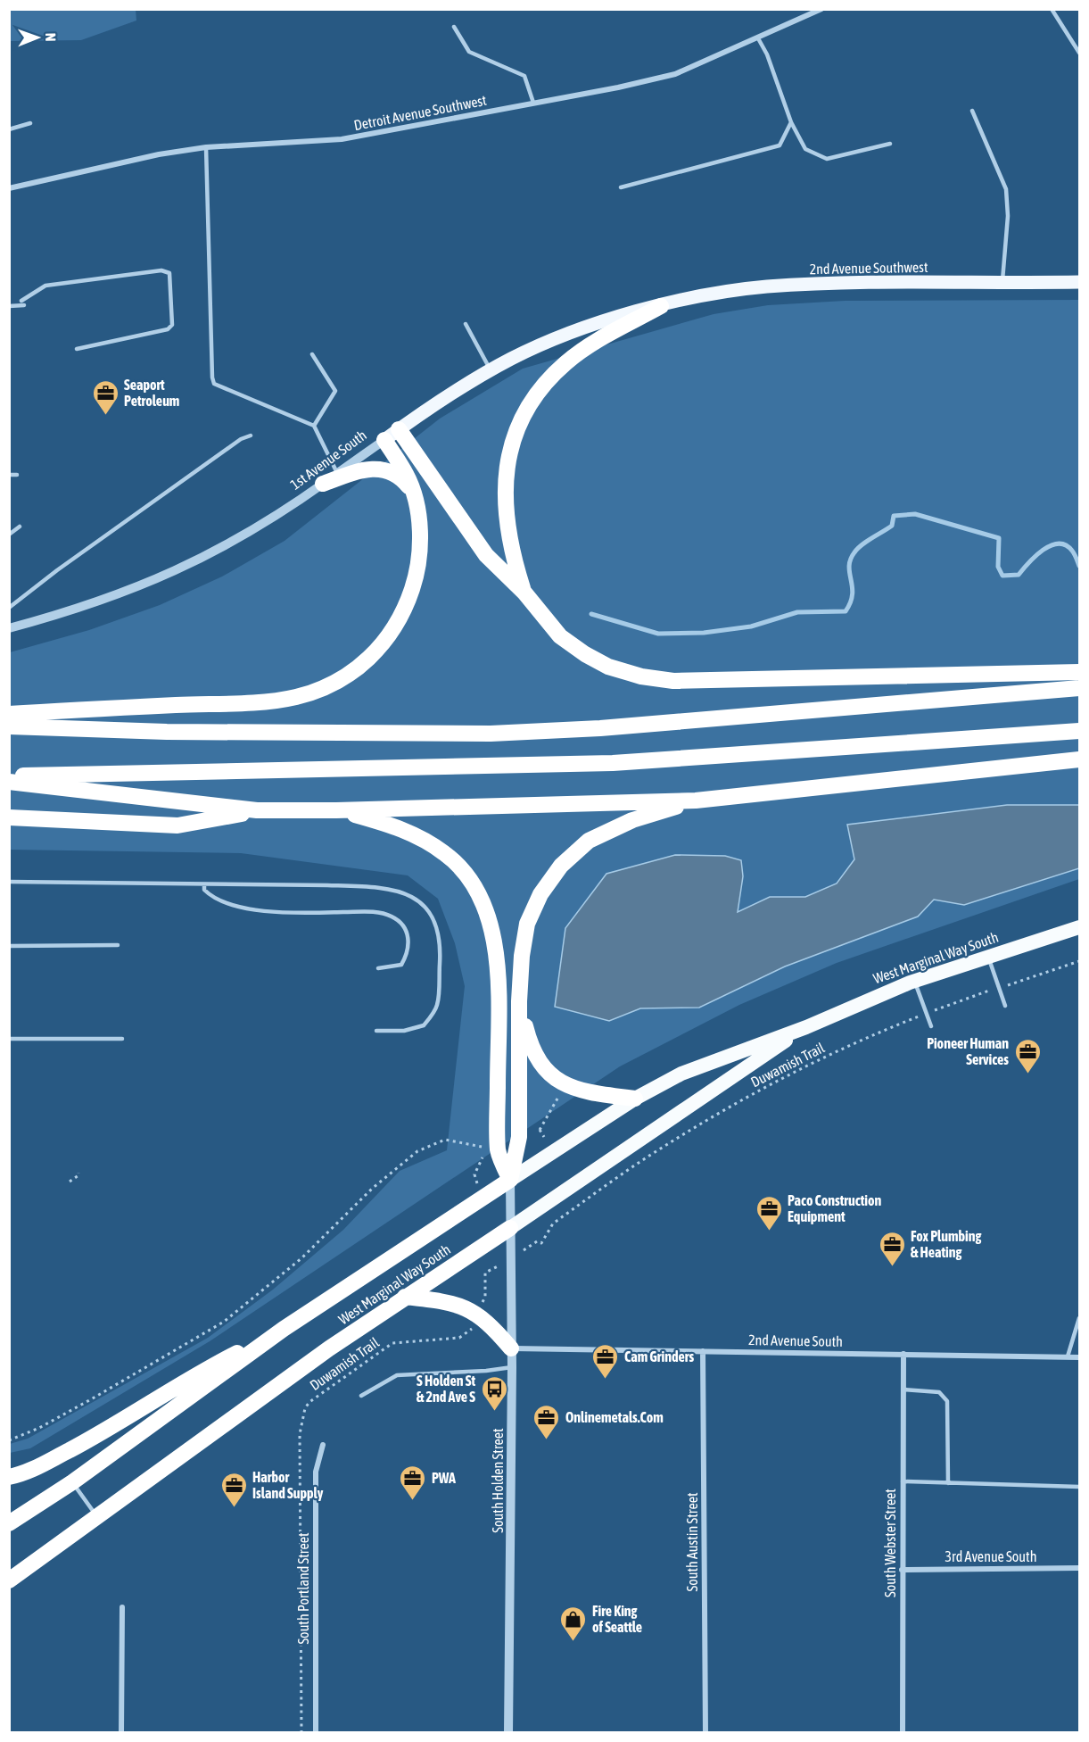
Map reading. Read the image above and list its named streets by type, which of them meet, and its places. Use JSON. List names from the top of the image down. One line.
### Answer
{"streets":{"highway":["West Marginal Way South"],"main road":["2nd Avenue Southwest","1st Avenue South"],"street":["Detroit Avenue Southwest","2nd Avenue South","South Holden Street","South Austin Street","South Webster Street","3rd Avenue South","South Portland Street"],"path":["Duwamish Trail"]},"crossings":[["2nd Avenue Southwest","1st Avenue South"],["West Marginal Way South","South Holden Street"],["2nd Avenue South","South Holden Street"],["2nd Avenue South","South Austin Street"],["2nd Avenue South","South Webster Street"],["South Webster Street","3rd Avenue South"]],"places":{"office":["Seaport Petroleum","Pioneer Human Services","Paco Construction Equipment","Fox Plumbing & Heating","Cam Grinders","Onlinemetals.Com","PWA","Harbor Island Supply"],"bus stop":["S Holden St & 2nd Ave S"],"shop":["Fire King of Seattle"]},"north":"right"}
